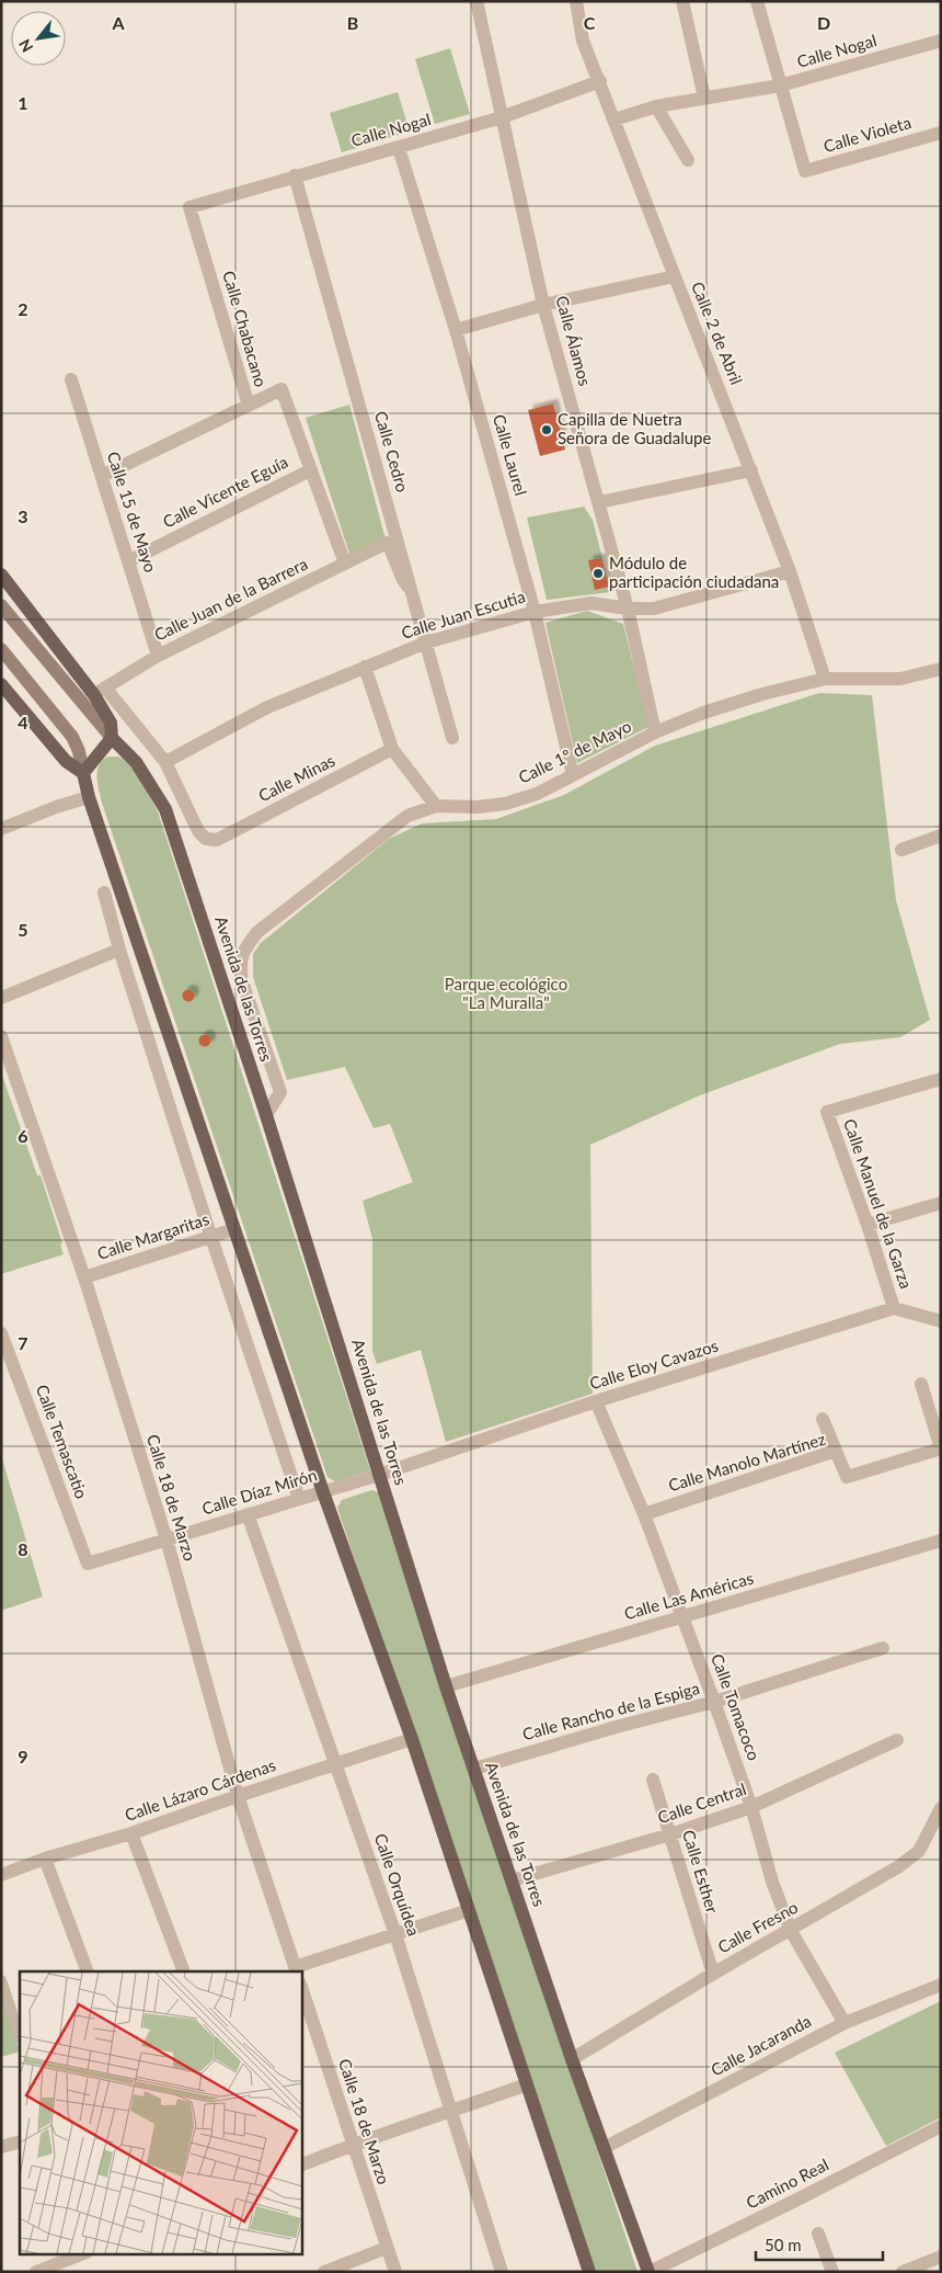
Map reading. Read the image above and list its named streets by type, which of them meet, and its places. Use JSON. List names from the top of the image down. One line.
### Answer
{"streets":{"main road":["Avenida de las Torres"],"street":["Calle Nogal","Calle Violeta","Calle Chabacano","Calle 2 de Abril","Calle Álamos","Calle Cedro","Calle Laurel","Calle Vicente Eguía","Calle 15 de Mayo","Calle Juan de la Barrera","Calle Juan Escutia","Calle 1º de Mayo","Calle Minas","Calle Manuel de la Garza","Calle Margaritas","Calle Eloy Cavazos","Calle Temascatio","Calle Manolo Martínez","Calle Díaz Mirón","Calle 18 de Marzo","Calle Las Américas","Calle Tomacoco","Calle Rancho de la Espiga","Calle Lázaro Cárdenas","Calle Central","Calle Esther","Calle Orquídea","Calle Fresno","Calle Jacaranda","Camino Real"]},"crossings":[["Calle Nogal","Calle Violeta"],["Calle Nogal","Calle Chabacano"],["Calle Nogal","Calle 2 de Abril"],["Calle Nogal","Calle Álamos"],["Calle Nogal","Calle Cedro"],["Calle Nogal","Calle Laurel"],["Calle Chabacano","Calle Vicente Eguía"],["Calle Chabacano","Calle Juan de la Barrera"],["Calle 2 de Abril","Calle Juan Escutia"],["Calle 2 de Abril","Calle 1º de Mayo"],["Calle Álamos","Calle Juan Escutia"],["Calle Álamos","Calle 1º de Mayo"],["Calle Cedro","Calle Juan Escutia"],["Calle Laurel","Calle Juan Escutia"],["Calle Laurel","Calle 1º de Mayo"],["Calle Vicente Eguía","Calle 15 de Mayo"],["Calle 15 de Mayo","Calle Juan de la Barrera"],["Calle Juan Escutia","Calle Minas"],["Calle 1º de Mayo","Avenida de las Torres"],["Avenida de las Torres","Calle Eloy Cavazos"],["Avenida de las Torres","Calle Díaz Mirón"],["Avenida de las Torres","Calle Las Américas"],["Avenida de las Torres","Calle Rancho de la Espiga"],["Avenida de las Torres","Calle Central"],["Avenida de las Torres","Calle Fresno"],["Avenida de las Torres","Calle Jacaranda"],["Avenida de las Torres","Camino Real"],["Calle Manuel de la Garza","Calle Eloy Cavazos"],["Calle Margaritas","Calle 18 de Marzo"],["Calle Eloy Cavazos","Calle Díaz Mirón"],["Calle Eloy Cavazos","Calle Tomacoco"],["Calle Temascatio","Calle Díaz Mirón"],["Calle Manolo Martínez","Calle Tomacoco"],["Calle Díaz Mirón","Calle 18 de Marzo"],["Calle Díaz Mirón","Calle Orquídea"],["Calle 18 de Marzo","Calle Lázaro Cárdenas"],["Calle Las Américas","Calle Tomacoco"],["Calle Tomacoco","Calle Rancho de la Espiga"],["Calle Tomacoco","Calle Central"],["Calle Tomacoco","Calle Fresno"],["Calle Tomacoco","Calle Jacaranda"],["Calle Lázaro Cárdenas","Calle Orquídea"],["Calle Central","Calle Esther"],["Calle Esther","Calle Fresno"]],"parks":["Parque ecológico \"La Muralla\""],"places":["Capilla de Nuetra Señora de Guadalupe","Módulo de participación ciudadana"],"scale_bar":"50 m","north":"bottom left","grid":{"columns":["A","B","C","D"],"rows":["1","2","3","4","5","6","7","8","9"]}}
